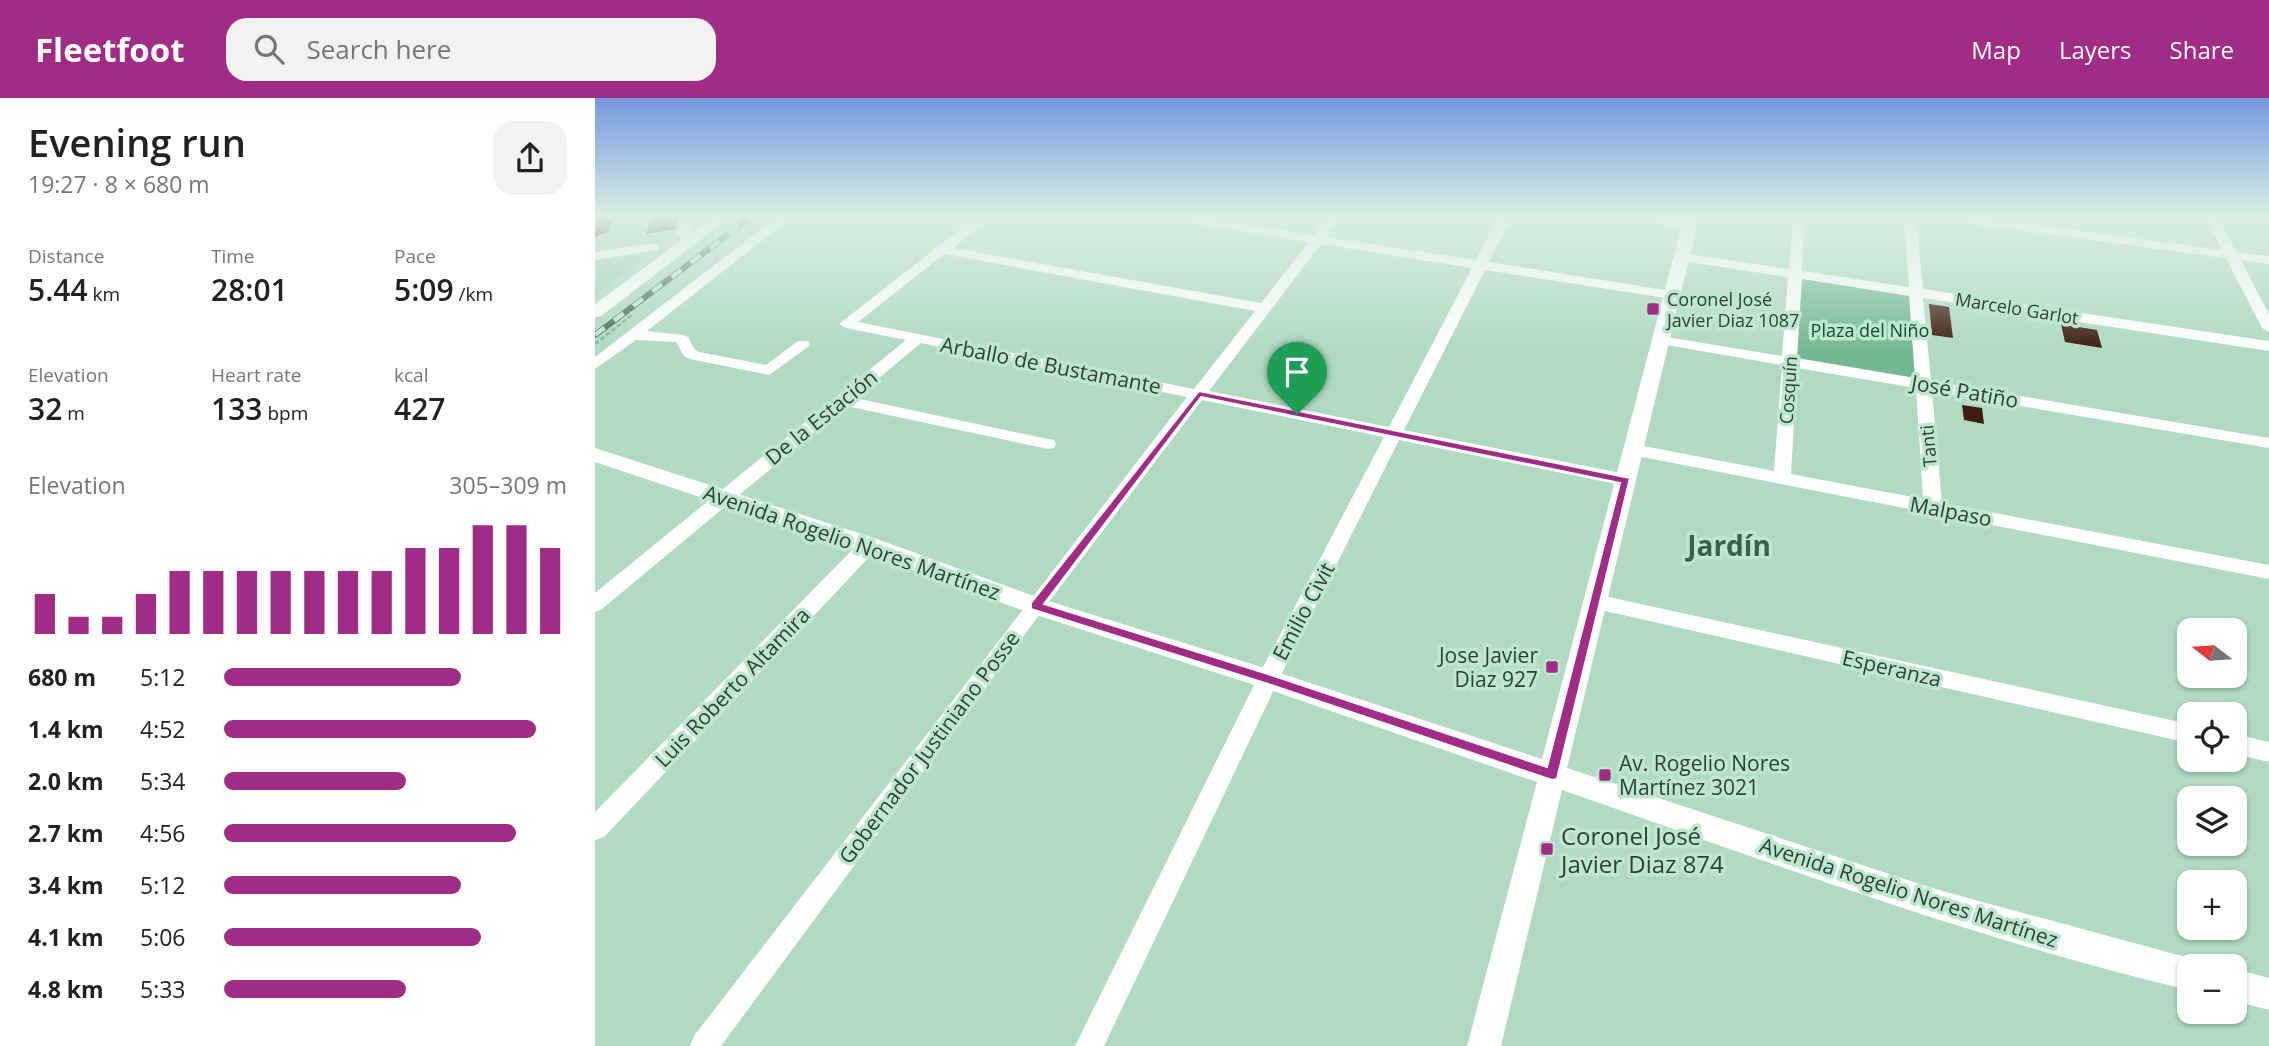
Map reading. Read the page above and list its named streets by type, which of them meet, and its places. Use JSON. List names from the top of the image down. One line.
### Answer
{"streets":{"main road":["Avenida Rogelio Nores Martínez"],"street":["Marcelo Garlot","Arballo de Bustamante","Cosquín","José Patiño","De la Estación","Tanti","Malpaso","Emilio Civit","Esperanza","Luis Roberto Altamira","Gobernador Justiniano Posse"]},"crossings":[["Marcelo Garlot","Cosquín"],["Marcelo Garlot","Tanti"],["Arballo de Bustamante","De la Estación"],["Arballo de Bustamante","Emilio Civit"],["Arballo de Bustamante","Gobernador Justiniano Posse"],["Cosquín","José Patiño"],["Cosquín","Malpaso"],["José Patiño","Tanti"],["De la Estación","Avenida Rogelio Nores Martínez"],["Tanti","Malpaso"],["Avenida Rogelio Nores Martínez","Emilio Civit"],["Avenida Rogelio Nores Martínez","Luis Roberto Altamira"],["Avenida Rogelio Nores Martínez","Gobernador Justiniano Posse"]],"districts":["Jardín"],"parks":["Plaza del Niño"],"places":{"transit":["Coronel José Javier Diaz 1087","Jose Javier Diaz 927","Av. Rogelio Nores Martínez 3021","Coronel José Javier Diaz 874"]},"north":"left","page":{"header":"Fleetfoot","search":"Search here","nav":["Map","Layers","Share"],"heading":["Evening run","19:27 · 8 × 680 m"],"stats":[["Distance","5.44 km"],["Time","28:01"],["Pace","5:09 /km"],["Elevation","32 m"],["Heart rate","133 bpm"],["kcal","427"]],"chart":["Elevation","305–309 m"],"map_buttons":["+","−"],"list":[{"name":"680 m","note":"5:12"},{"name":"1.4 km","note":"4:52"},{"name":"2.0 km","note":"5:34"},{"name":"2.7 km","note":"4:56"},{"name":"3.4 km","note":"5:12"},{"name":"4.1 km","note":"5:06"},{"name":"4.8 km","note":"5:33"}]}}
